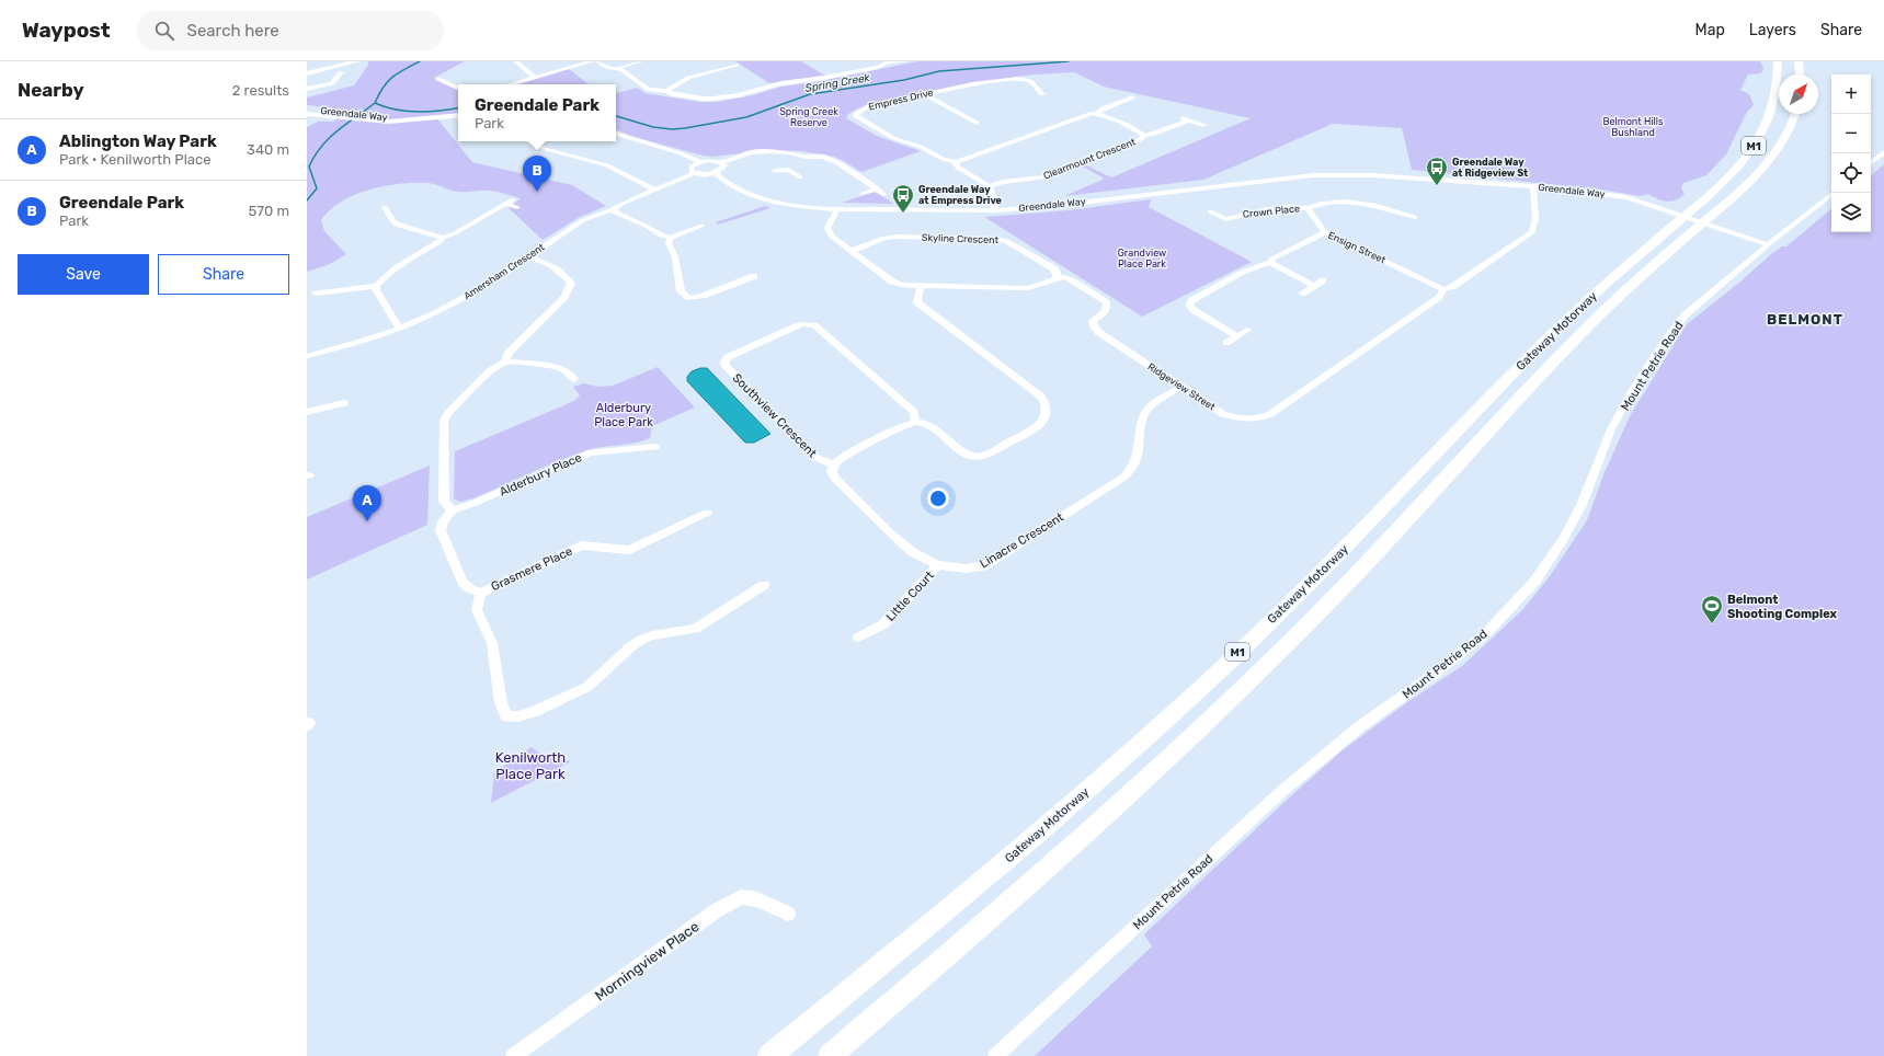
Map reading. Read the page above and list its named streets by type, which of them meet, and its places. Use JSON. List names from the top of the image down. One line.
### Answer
{"streets":{"highway":["M1","Gateway Motorway"],"street":["Empress Drive","Greendale Way","Clearmount Crescent","Crown Place","Skyline Crescent","Ensign Street","Amersham Crescent","Mount Petrie Road","Ridgeview Street","Southview Crescent","Alderbury Place","Linacre Crescent","Grasmere Place","Little Court","Morningview Place"]},"crossings":[["Empress Drive","Clearmount Crescent"],["Greendale Way","Mount Petrie Road"],["Greendale Way","Ridgeview Street"],["Crown Place","Ensign Street"],["Skyline Crescent","Ridgeview Street"],["Ensign Street","Ridgeview Street"],["Ridgeview Street","Linacre Crescent"],["Southview Crescent","Linacre Crescent"],["Linacre Crescent","Little Court"]],"districts":["BELMONT"],"water":["Spring Creek"],"parks":["Spring Creek Reserve","Belmont Hills Bushland","Grandview Place Park","Alderbury Place Park","Kenilworth Place Park"],"places":{"bus stop":["Greendale Way at Ridgeview St","Greendale Way at Empress Drive"],"sports":["Belmont Shooting Complex"]},"north":"top right","page":{"header":"Waypost","search":"Search here","nav":["Map","Layers","Share"],"heading":["Nearby","2 results"],"map_buttons":["+","−"],"popup":["Greendale Park","Park"],"list":[{"mark":"A","name":"Ablington Way Park","note":"Park · Kenilworth Place","value":"340 m"},{"mark":"B","name":"Greendale Park","note":"Park","value":"570 m"}],"pins":["B","A"],"buttons":["Save","Share"]}}
